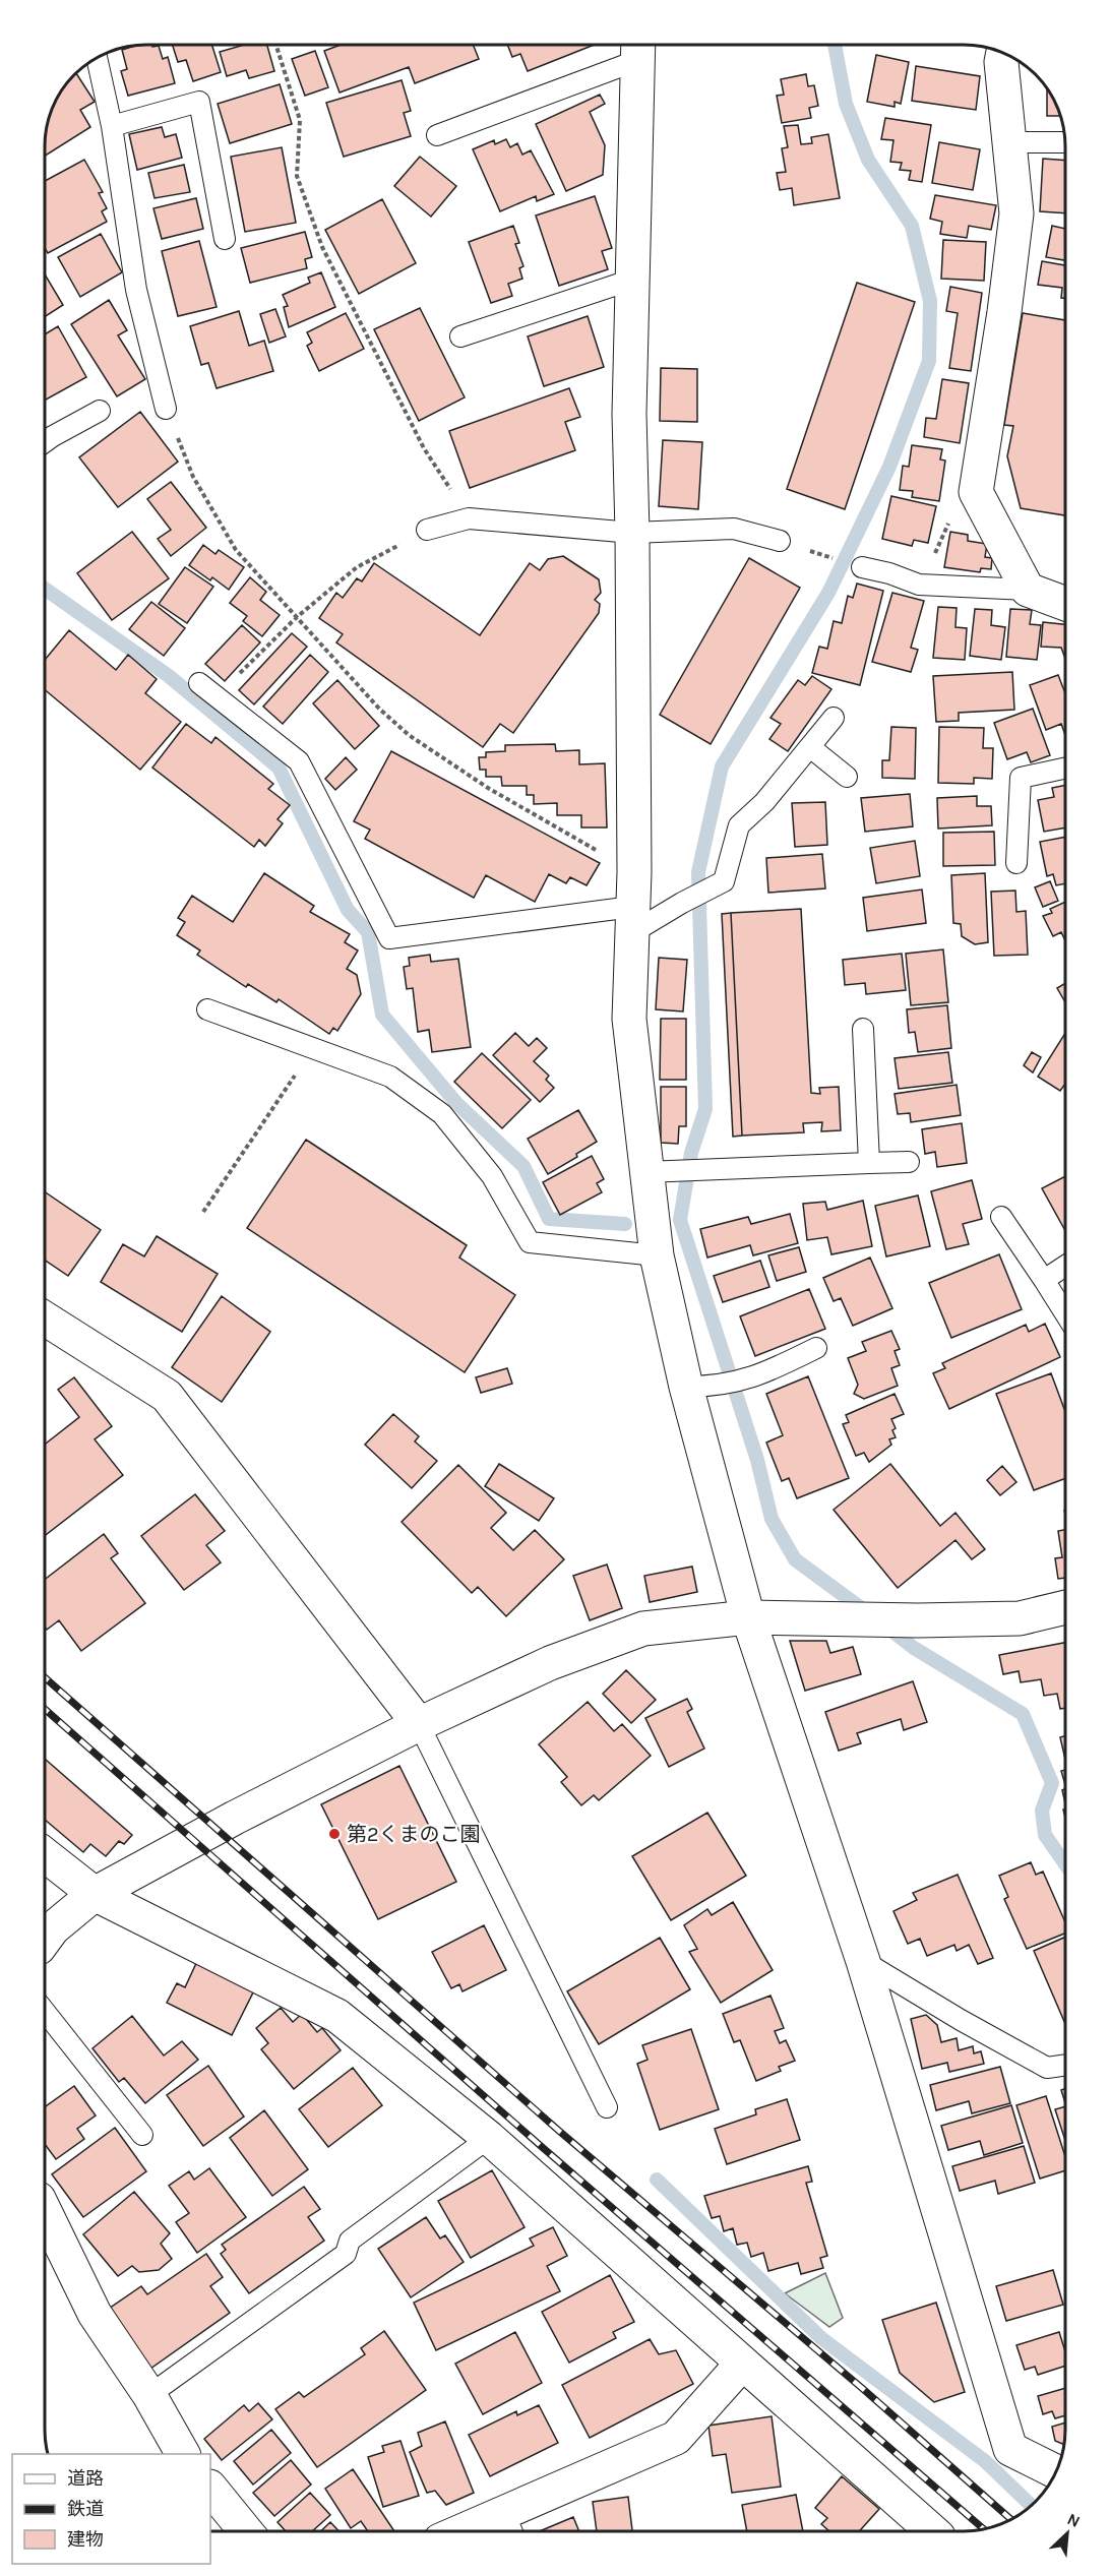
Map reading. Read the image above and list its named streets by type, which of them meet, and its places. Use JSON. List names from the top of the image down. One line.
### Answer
{"places":["第2くまのこ園"],"legend":["道路","鉄道","建物"],"north":"top right"}
